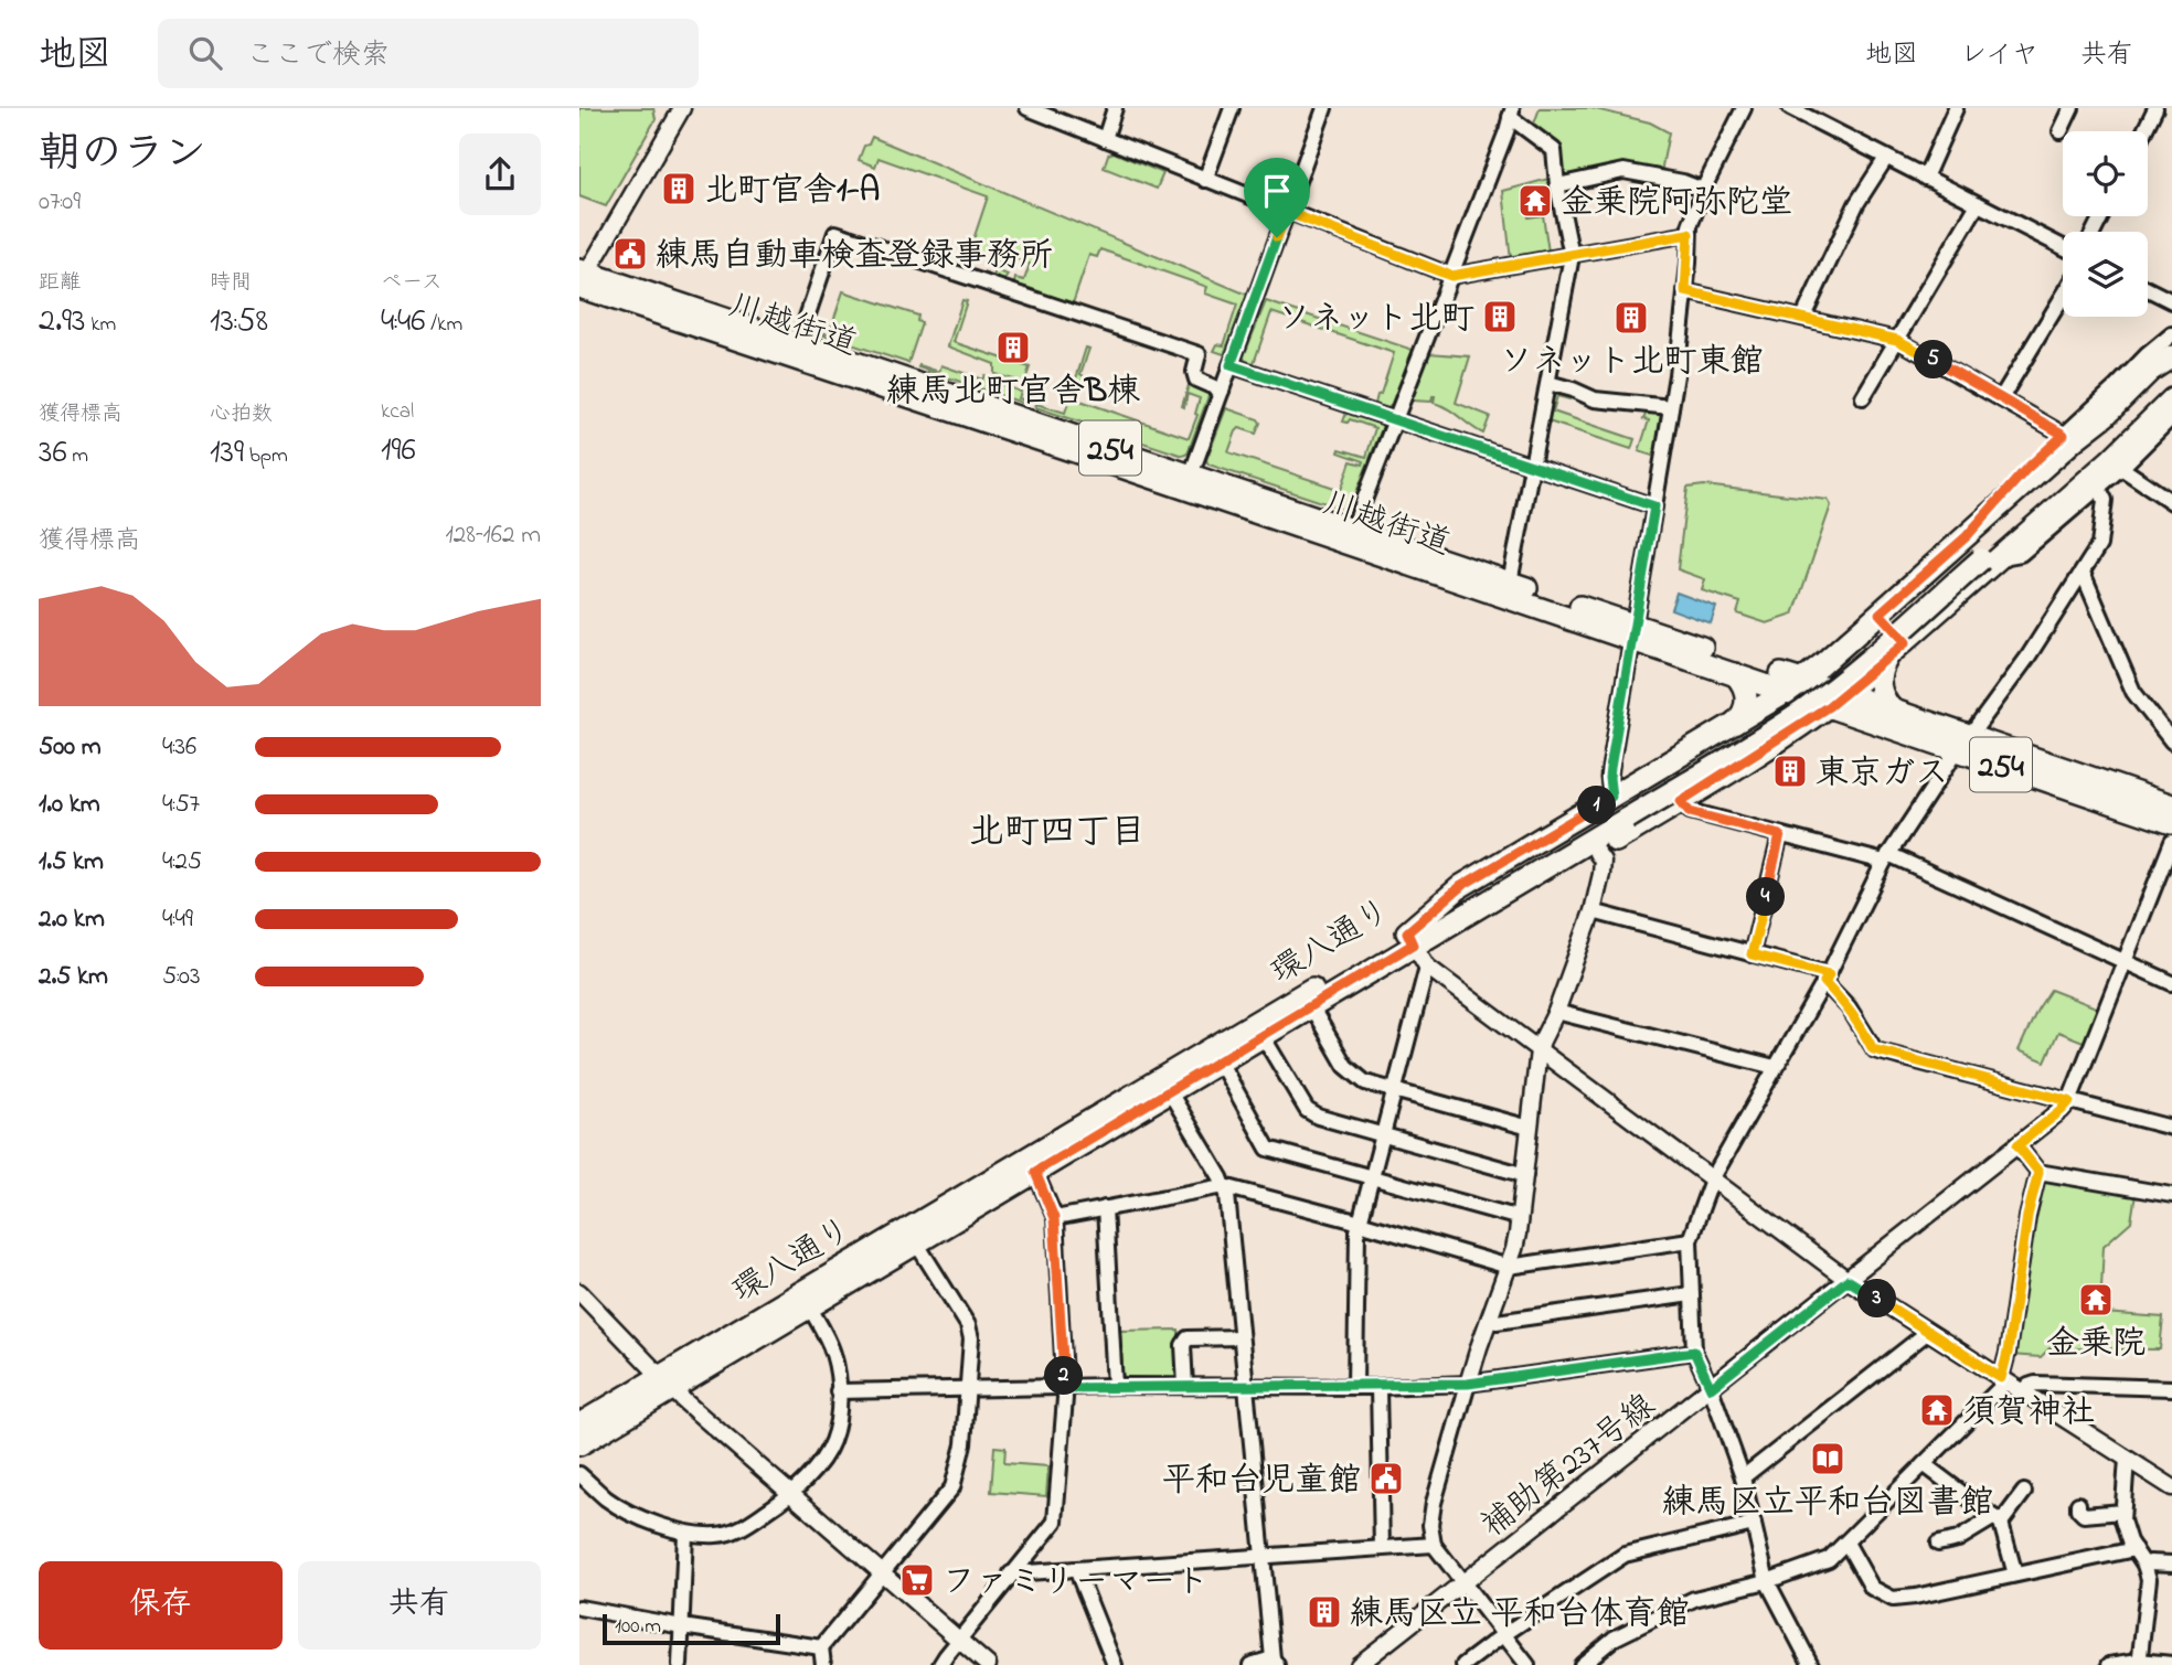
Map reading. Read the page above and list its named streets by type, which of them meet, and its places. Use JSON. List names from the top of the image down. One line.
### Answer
{"streets":{"main road":["川越街道","254","環八通り"],"street":["補助第237号線"]},"districts":["北町四丁目"],"places":{"building":["北町官舎1-A","ソネット北町","ソネット北町東館","練馬北町官舎B棟","東京ガス","練馬区立 平和台体育館"],"temple":["金乗院阿弥陀堂","金乗院","須賀神社"],"public building":["練馬自動車検査登録事務所","平和台児童館"],"library":["練馬区立平和台図書館"],"supermarket":["ファミリーマート"]},"scale_bar":"100 m","page":{"header":"地図","search":"ここで検索","nav":["地図","レイヤ","共有"],"heading":["朝のラン","07:09"],"stats":[["距離","2.93 km"],["時間","13:58"],["ペース","4:46 /km"],["獲得標高","36 m"],["心拍数","139 bpm"],["kcal","196"]],"pins":["5","1","4","3","2"],"chart":["獲得標高","128–162 m"],"list":[{"name":"500 m","note":"4:36"},{"name":"1.0 km","note":"4:57"},{"name":"1.5 km","note":"4:25"},{"name":"2.0 km","note":"4:49"},{"name":"2.5 km","note":"5:03"}],"buttons":["保存","共有"],"scale":"100 m"}}
